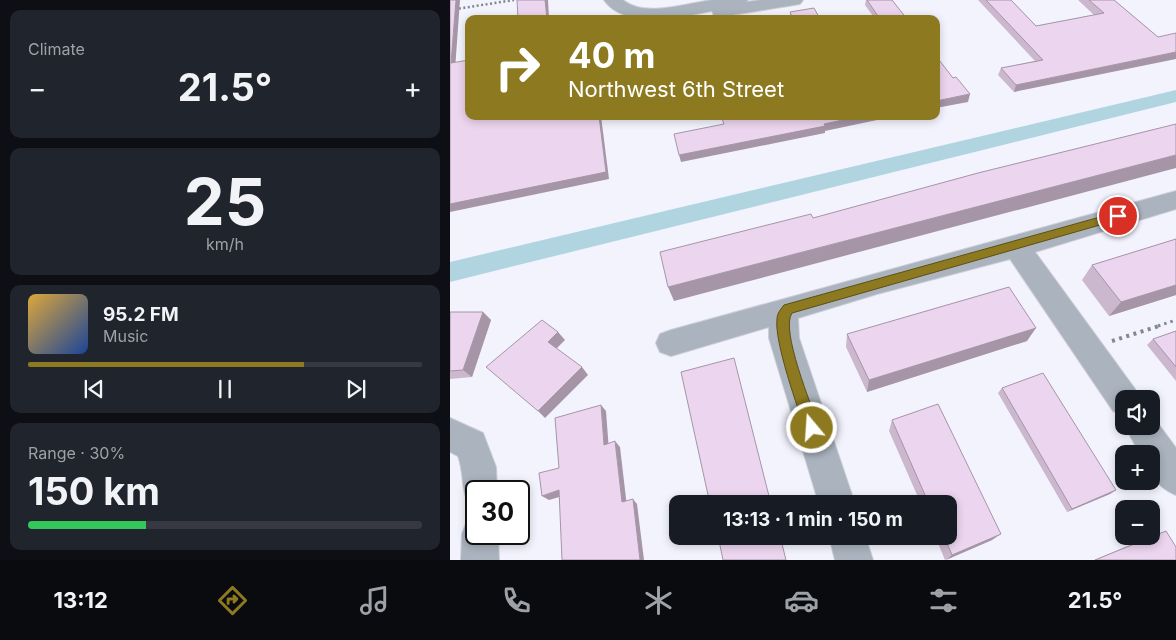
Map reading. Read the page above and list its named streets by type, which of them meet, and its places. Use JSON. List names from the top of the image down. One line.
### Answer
{"page":{"tile":["Climate",["25","km/h"],["Range · 30%","150 km"]],"turn":["40 m","Northwest 6th Street"],"heat":["−","21.5°","+"],"song":["95.2 FM","Music"],"map_buttons":["+","−"],"limit":"30","trip":"13:13 · 1 min · 150 m","tabs":["13:12","21.5°"]}}
